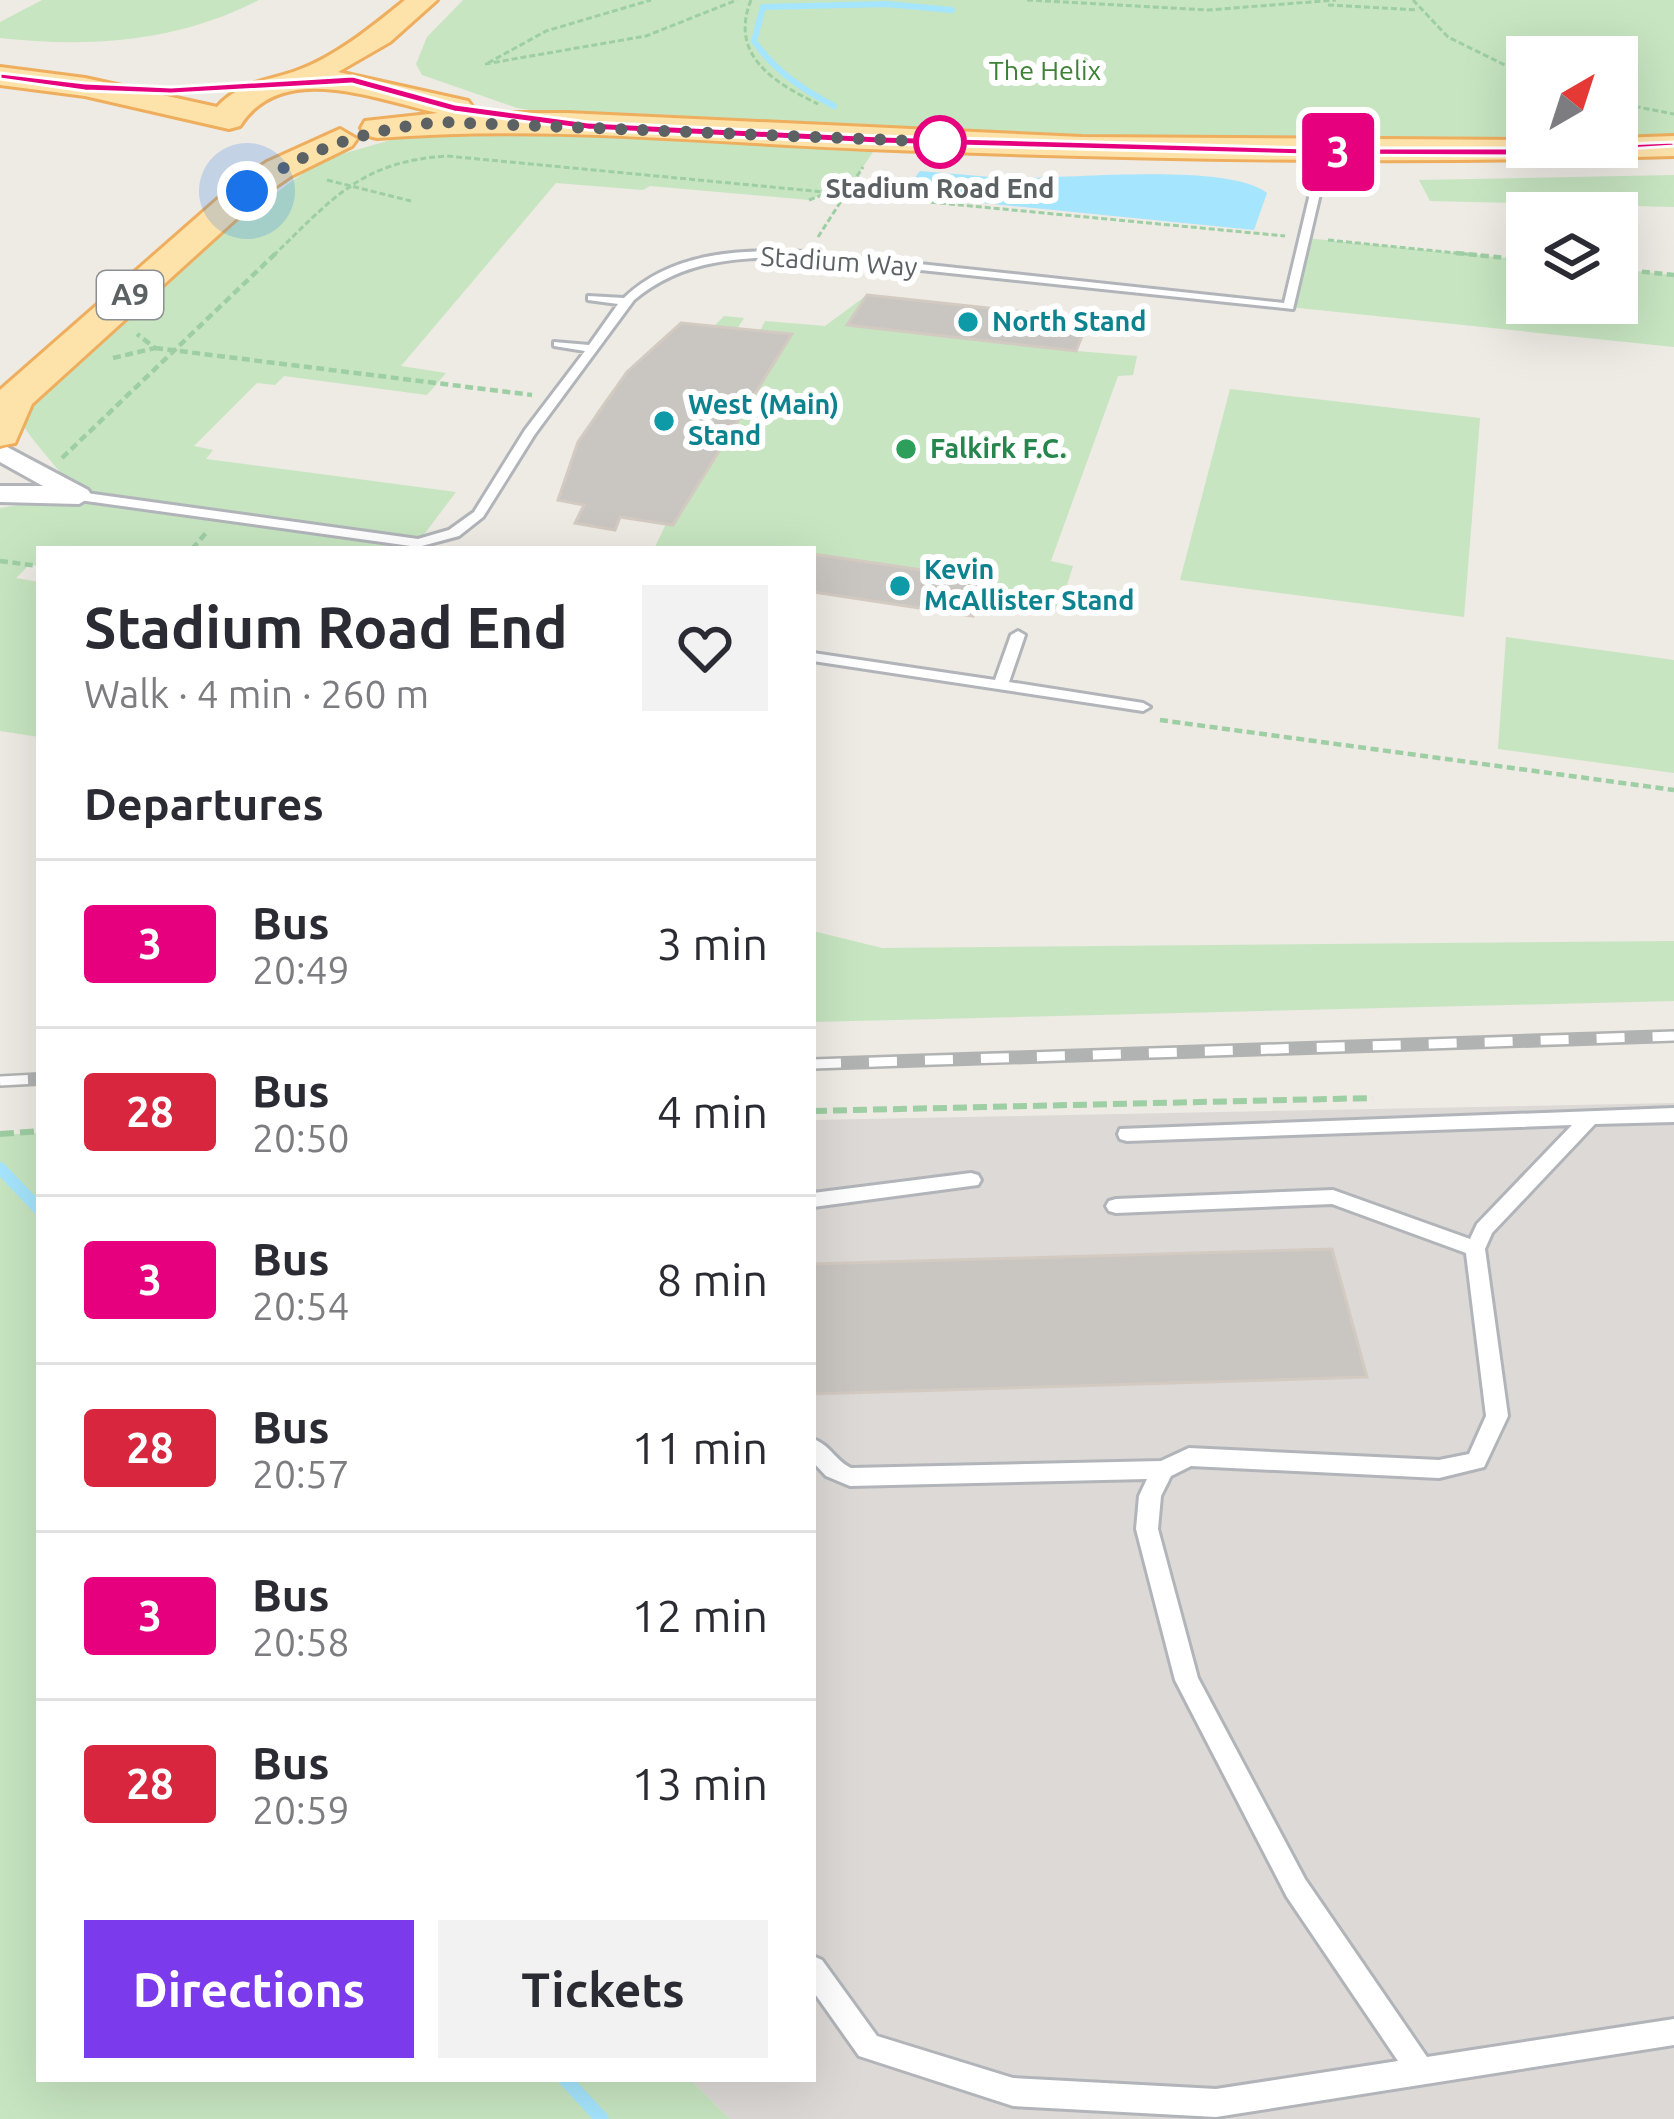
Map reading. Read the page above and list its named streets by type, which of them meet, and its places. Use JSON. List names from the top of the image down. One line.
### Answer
{"streets":{"main road":["A9"],"lane":["Stadium Way"]},"parks":["The Helix"],"places":["Stadium Road End","North Stand","West (Main) Stand","Falkirk F.C.","Kevin McAllister Stand"],"lines":["bus line 3"],"north":"top right","page":{"on_map":"3","heading":[["Stadium Road End","Walk · 4 min · 260 m"],"Departures"],"list":[{"mark":"3","name":"Bus","note":"20:49","value":"3 min"},{"mark":"28","name":"Bus","note":"20:50","value":"4 min"},{"mark":"3","name":"Bus","note":"20:54","value":"8 min"},{"mark":"28","name":"Bus","note":"20:57","value":"11 min"},{"mark":"3","name":"Bus","note":"20:58","value":"12 min"},{"mark":"28","name":"Bus","note":"20:59","value":"13 min"}],"buttons":["Directions","Tickets"]}}
